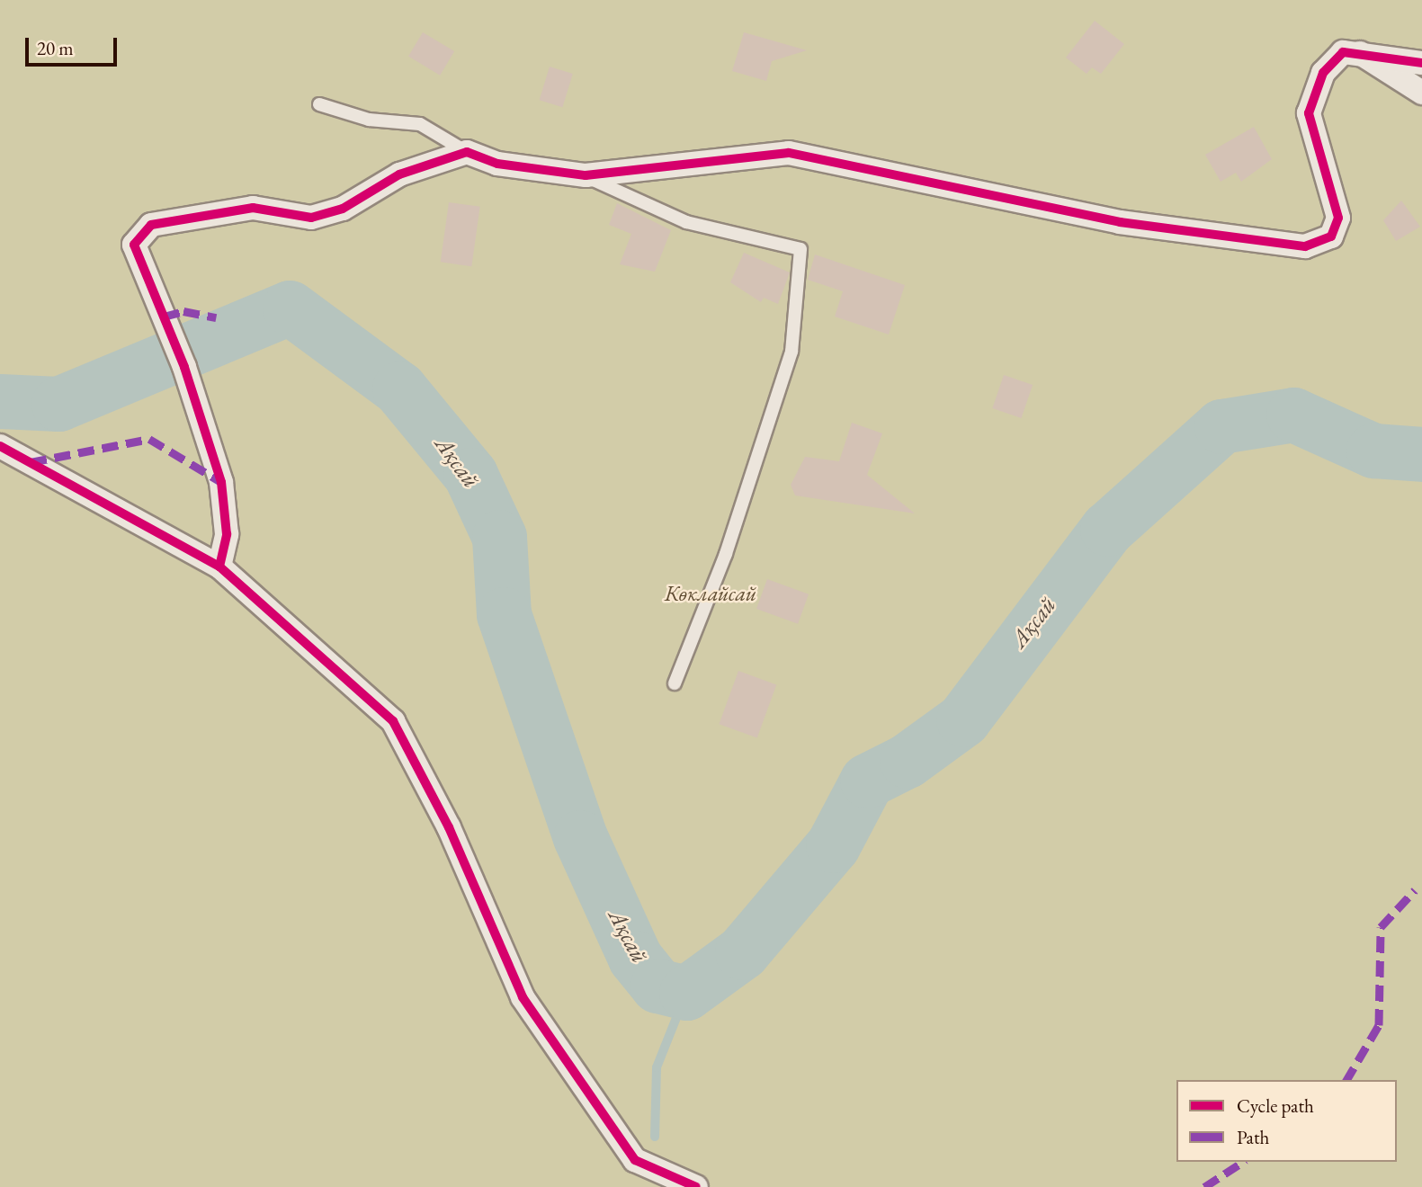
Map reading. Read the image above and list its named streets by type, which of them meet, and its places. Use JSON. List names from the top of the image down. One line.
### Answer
{"water":["Ақсай"],"parks":["Көклайсай"],"legend":["Cycle path","Path"],"scale_bar":"20 m"}
